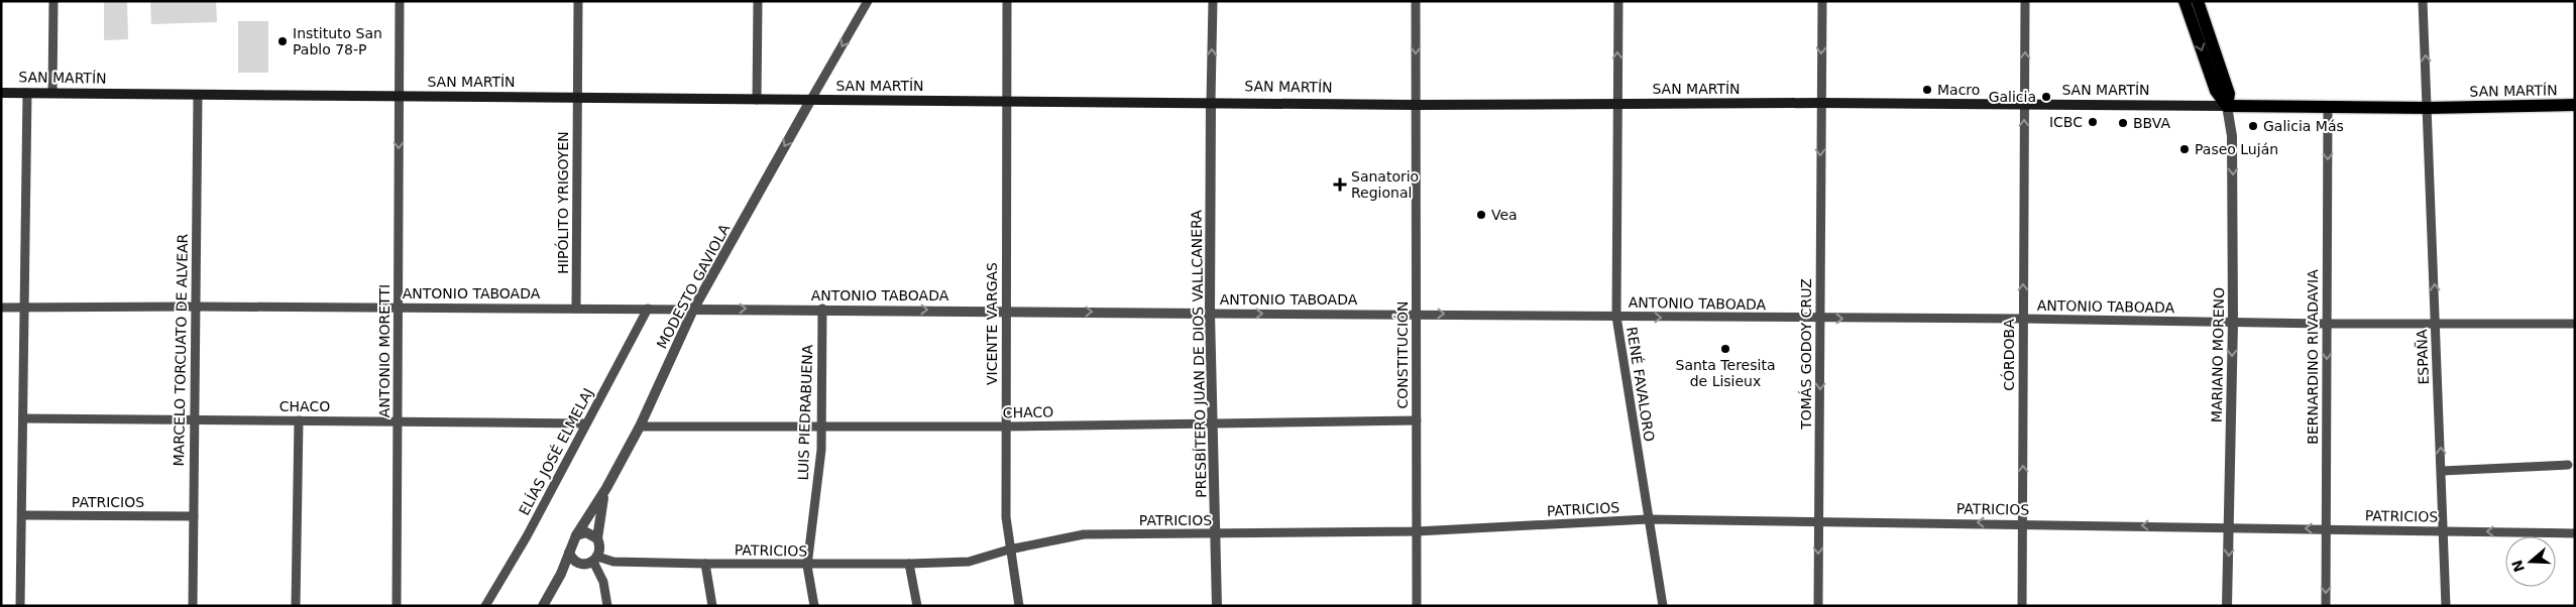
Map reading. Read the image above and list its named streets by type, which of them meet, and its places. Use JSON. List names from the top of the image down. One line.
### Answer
{"streets":{"main road":["SAN MARTÍN"],"street":["HIPÓLITO YRIGOYEN","MODESTO GAVIOLA","ANTONIO TABOADA","VICENTE VARGAS","MARCELO TORCUATO DE ALVEAR","ANTONIO MORETTI","PRESBÍTERO JUAN DE DIOS VALLCANERA","TOMÁS GODOY CRUZ","CONSTITUCIÓN","CÓRDOBA","MARIANO MORENO","BERNARDINO RIVADAVIA","ESPAÑA","RENÉ FAVALORO","CHACO","LUIS PIEDRABUENA","ELÍAS JOSÉ ELMELAJ","PATRICIOS"]},"crossings":[["SAN MARTÍN","HIPÓLITO YRIGOYEN"],["SAN MARTÍN","MODESTO GAVIOLA"],["SAN MARTÍN","VICENTE VARGAS"],["SAN MARTÍN","MARCELO TORCUATO DE ALVEAR"],["SAN MARTÍN","ANTONIO MORETTI"],["SAN MARTÍN","PRESBÍTERO JUAN DE DIOS VALLCANERA"],["SAN MARTÍN","TOMÁS GODOY CRUZ"],["SAN MARTÍN","CONSTITUCIÓN"],["SAN MARTÍN","CÓRDOBA"],["SAN MARTÍN","MARIANO MORENO"],["SAN MARTÍN","BERNARDINO RIVADAVIA"],["SAN MARTÍN","ESPAÑA"],["SAN MARTÍN","RENÉ FAVALORO"],["HIPÓLITO YRIGOYEN","ANTONIO TABOADA"],["MODESTO GAVIOLA","ANTONIO TABOADA"],["MODESTO GAVIOLA","CHACO"],["MODESTO GAVIOLA","PATRICIOS"],["ANTONIO TABOADA","VICENTE VARGAS"],["ANTONIO TABOADA","MARCELO TORCUATO DE ALVEAR"],["ANTONIO TABOADA","ANTONIO MORETTI"],["ANTONIO TABOADA","PRESBÍTERO JUAN DE DIOS VALLCANERA"],["ANTONIO TABOADA","TOMÁS GODOY CRUZ"],["ANTONIO TABOADA","CONSTITUCIÓN"],["ANTONIO TABOADA","CÓRDOBA"],["ANTONIO TABOADA","MARIANO MORENO"],["ANTONIO TABOADA","BERNARDINO RIVADAVIA"],["ANTONIO TABOADA","ESPAÑA"],["ANTONIO TABOADA","RENÉ FAVALORO"],["ANTONIO TABOADA","LUIS PIEDRABUENA"],["ANTONIO TABOADA","ELÍAS JOSÉ ELMELAJ"],["VICENTE VARGAS","CHACO"],["VICENTE VARGAS","PATRICIOS"],["MARCELO TORCUATO DE ALVEAR","CHACO"],["MARCELO TORCUATO DE ALVEAR","PATRICIOS"],["ANTONIO MORETTI","CHACO"],["PRESBÍTERO JUAN DE DIOS VALLCANERA","CHACO"],["PRESBÍTERO JUAN DE DIOS VALLCANERA","PATRICIOS"],["TOMÁS GODOY CRUZ","PATRICIOS"],["CONSTITUCIÓN","CHACO"],["CONSTITUCIÓN","PATRICIOS"],["CÓRDOBA","PATRICIOS"],["MARIANO MORENO","PATRICIOS"],["BERNARDINO RIVADAVIA","PATRICIOS"],["ESPAÑA","PATRICIOS"],["RENÉ FAVALORO","PATRICIOS"],["CHACO","LUIS PIEDRABUENA"],["CHACO","ELÍAS JOSÉ ELMELAJ"],["LUIS PIEDRABUENA","PATRICIOS"]],"one_way":["MODESTO GAVIOLA","ANTONIO TABOADA","TOMÁS GODOY CRUZ","CÓRDOBA","MARIANO MORENO","BERNARDINO RIVADAVIA","ESPAÑA"],"places":{"other":["Instituto San Pablo 78-P","Macro","Galicia","ICBC","BBVA","Galicia Más","Paseo Luján","Vea","Santa Teresita de Lisieux"],"health":["Sanatorio Regional"]},"north":"left"}
